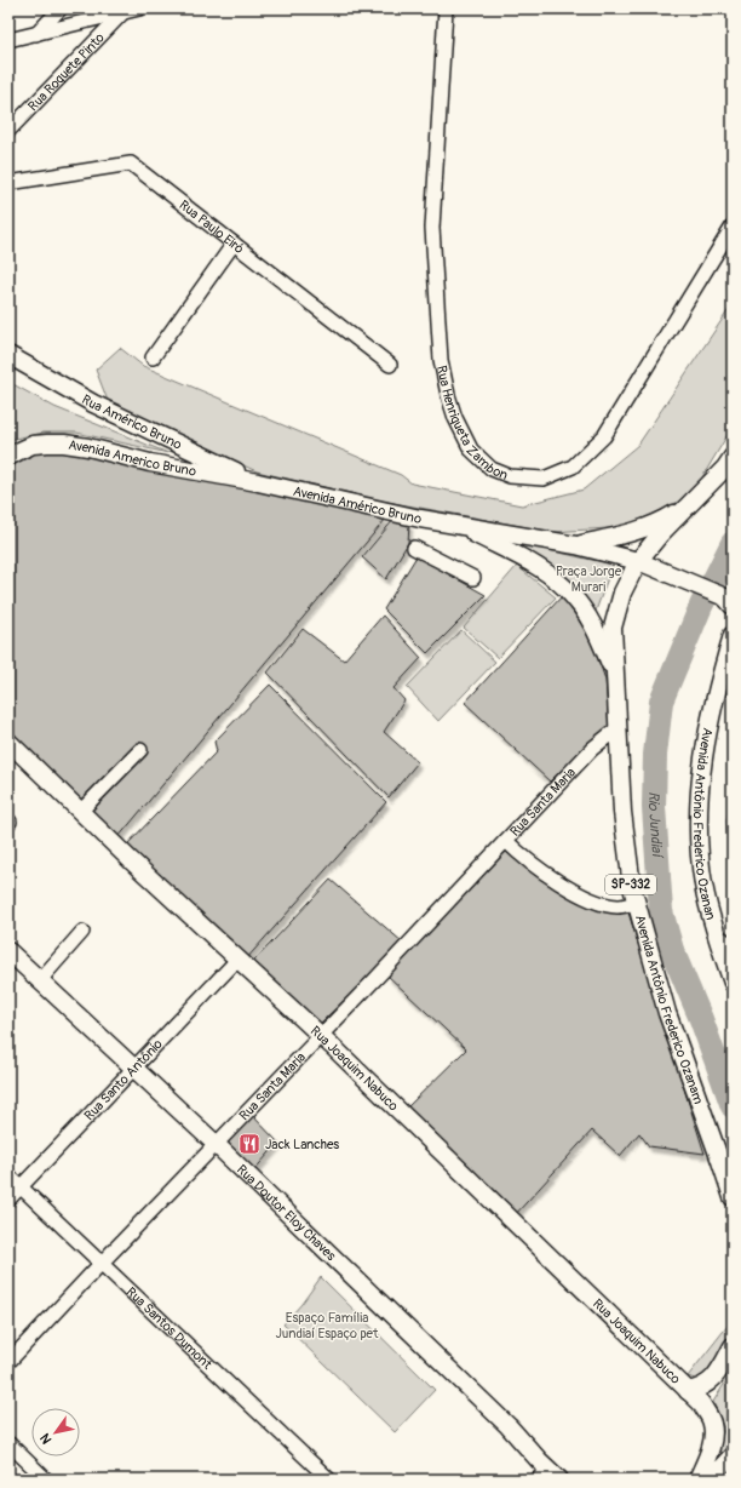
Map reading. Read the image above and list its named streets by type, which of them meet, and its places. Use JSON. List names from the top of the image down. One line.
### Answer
{"streets":{"main road":["Rua Américo Bruno","Avenida Americo Bruno","Avenida Américo Bruno","Avenida Antônio Frederico Ozanan","SP-332","Avenida Antônio Frederico Ozanam","Rua Joaquim Nabuco","Rua Doutor Eloy Chaves"],"street":["Rua Roquete Pinto","Rua Paulo Eiró","Rua Henriqueta Zambon","Rua Santa Maria","Rua Santo Antônio","Rua Santos Dumont"]},"crossings":[["Rua Américo Bruno","Avenida Americo Bruno"],["Rua Américo Bruno","Avenida Américo Bruno"],["Avenida Americo Bruno","Avenida Américo Bruno"],["Rua Santa Maria","Avenida Antônio Frederico Ozanam"],["Rua Santa Maria","Rua Joaquim Nabuco"],["Rua Santa Maria","Rua Doutor Eloy Chaves"],["Rua Santa Maria","Rua Santos Dumont"],["Rua Joaquim Nabuco","Rua Santo Antônio"],["Rua Santo Antônio","Rua Doutor Eloy Chaves"],["Rua Santo Antônio","Rua Santos Dumont"]],"water":["Rio Jundiaí"],"parks":["Praça Jorge Murari","Espaço Família Jundiaí Espaço pet"],"places":{"restaurant":["Jack Lanches"]},"north":"bottom left"}
